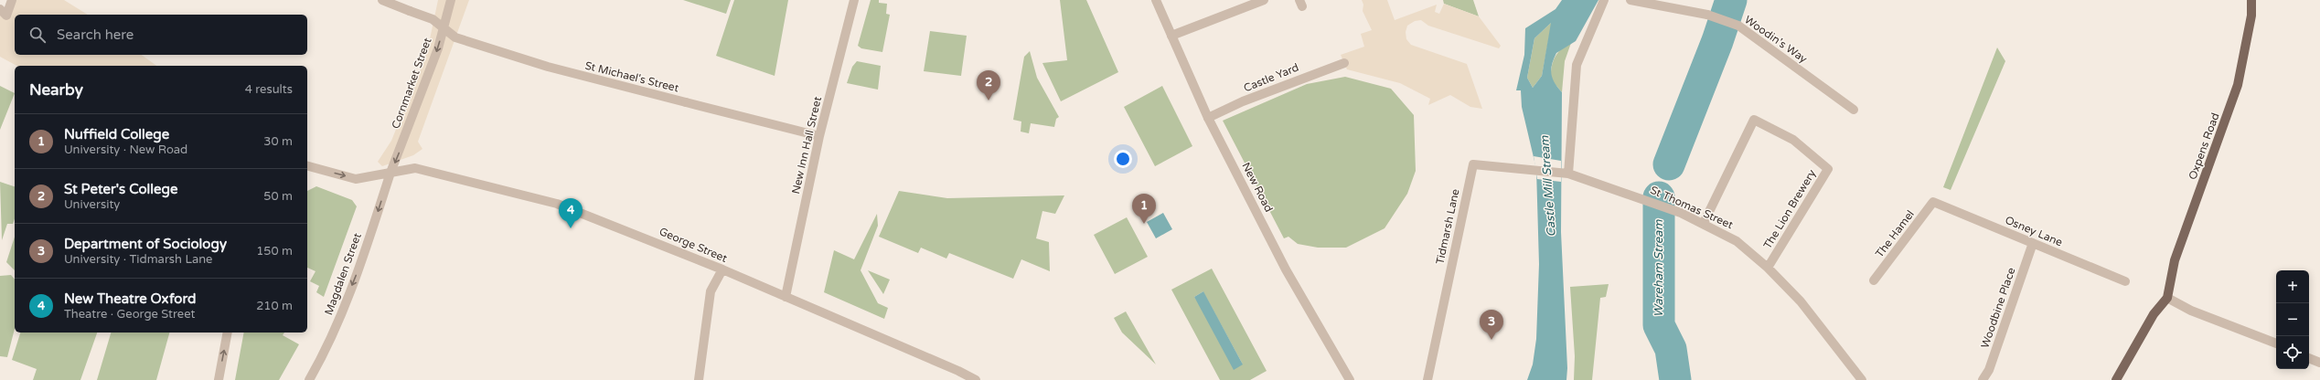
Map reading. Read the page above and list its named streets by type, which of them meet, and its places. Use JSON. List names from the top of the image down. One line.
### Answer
{"streets":{"main road":["Oxpens Road"],"street":["Woodin's Way","St Michael's Street","Castle Yard","Cornmarket Street","New Inn Hall Street","New Road","St Thomas Street","The Lion Brewery","Tidmarsh Lane","Osney Lane","The Hamel","George Street","Magdalen Street","Woodbine Place"]},"crossings":[["St Michael's Street","Cornmarket Street"],["St Michael's Street","New Inn Hall Street"],["Castle Yard","New Road"],["Cornmarket Street","George Street"],["Cornmarket Street","Magdalen Street"],["New Inn Hall Street","George Street"],["St Thomas Street","The Lion Brewery"],["St Thomas Street","Tidmarsh Lane"],["Osney Lane","The Hamel"],["Osney Lane","Woodbine Place"],["George Street","Magdalen Street"]],"one_way":["Cornmarket Street","Magdalen Street"],"water":["Castle Mill Stream","Wareham Stream"],"page":{"search":"Search here","heading":["Nearby","4 results"],"pins":["2","1","4","3"],"list":[{"mark":"1","name":"Nuffield College","note":"University · New Road","value":"30 m"},{"mark":"2","name":"St Peter's College","note":"University","value":"50 m"},{"mark":"3","name":"Department of Sociology","note":"University · Tidmarsh Lane","value":"150 m"},{"mark":"4","name":"New Theatre Oxford","note":"Theatre · George Street","value":"210 m"}],"map_buttons":["+","−"]}}
